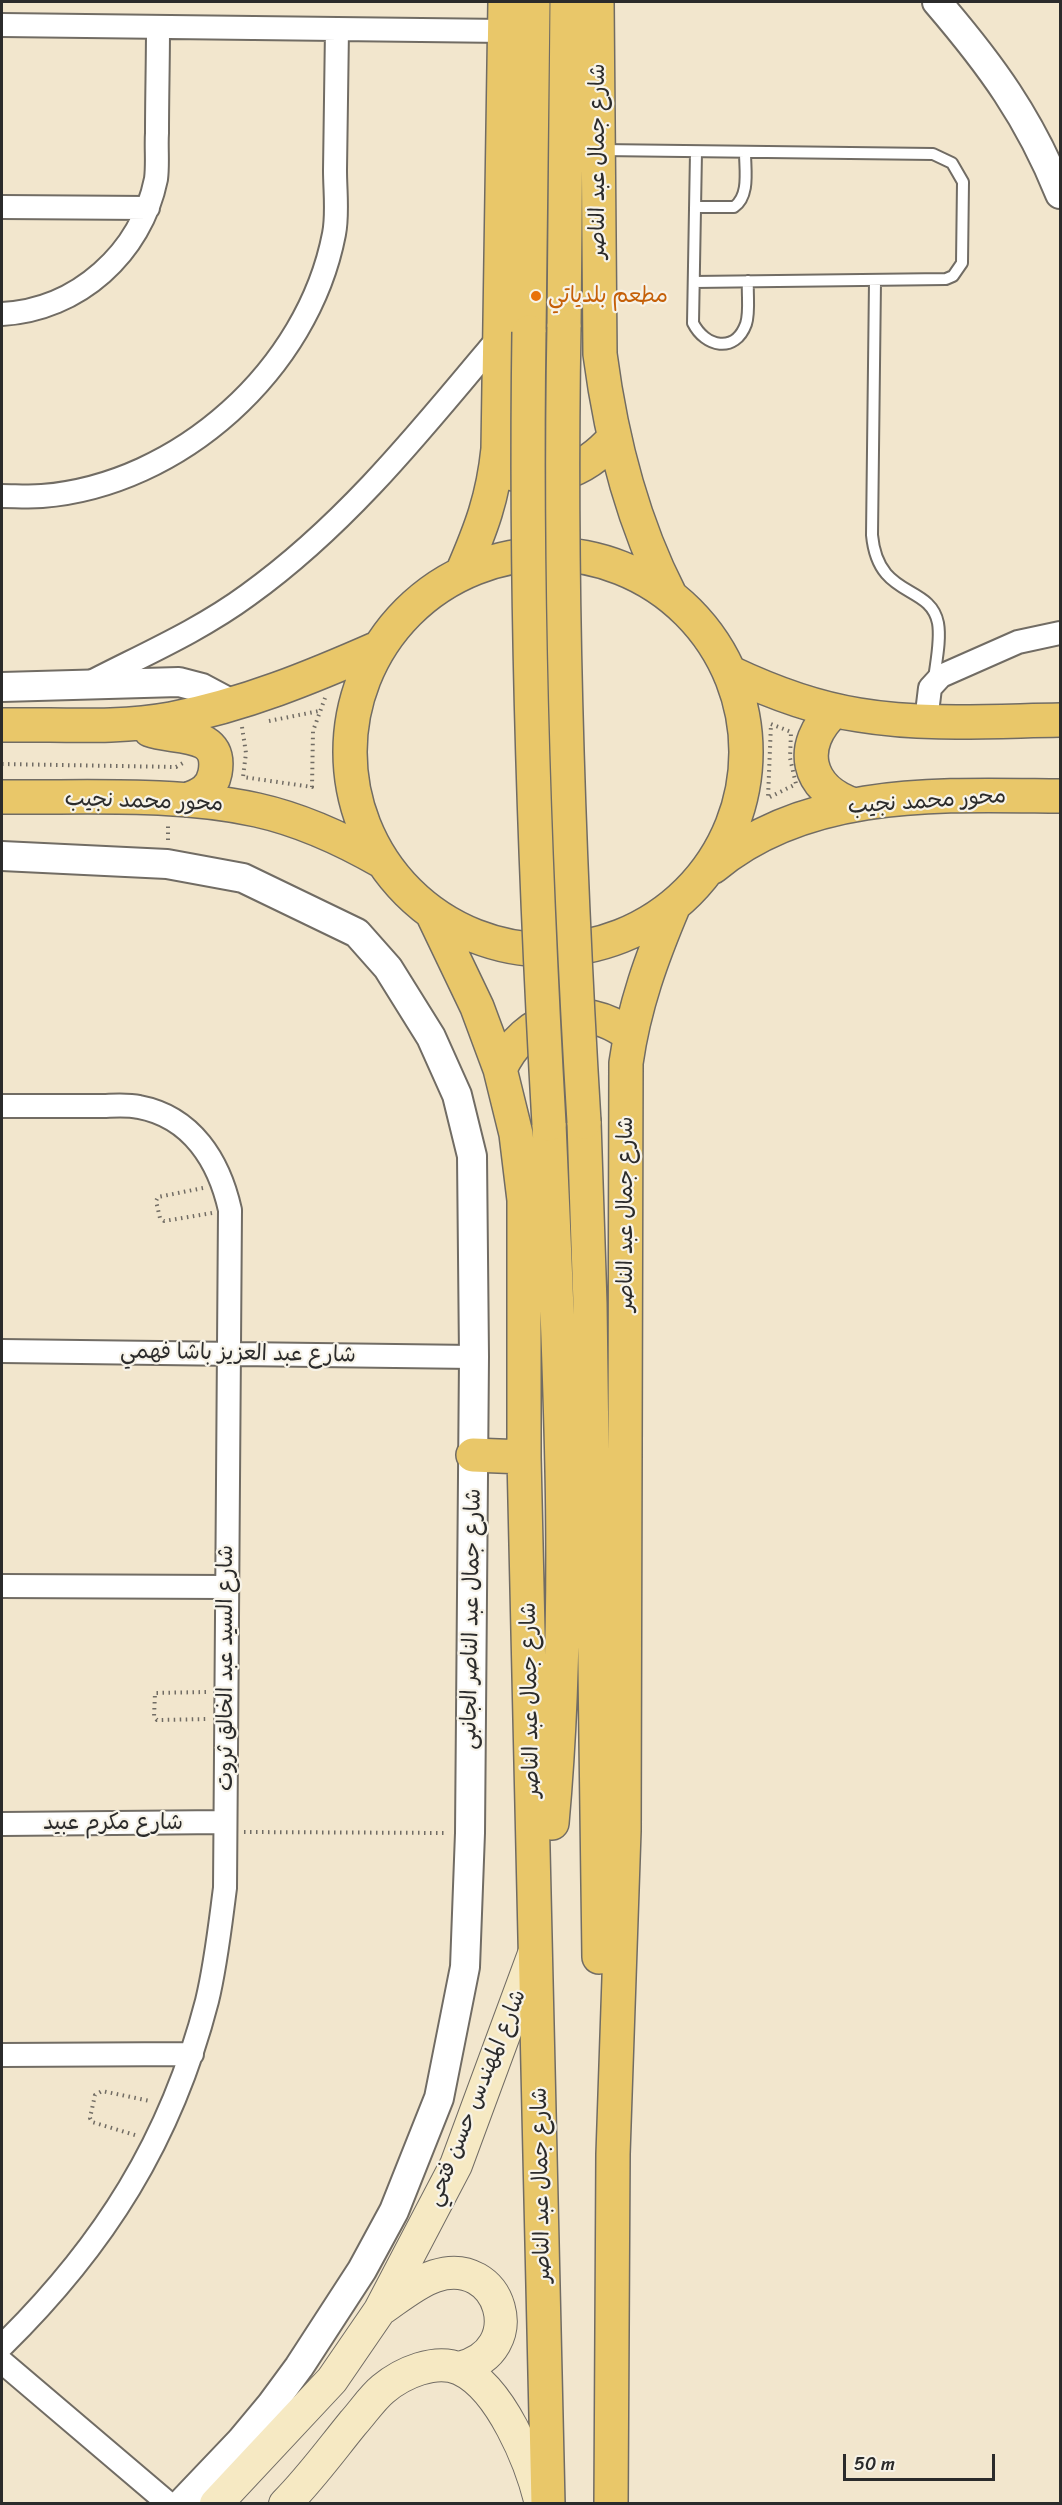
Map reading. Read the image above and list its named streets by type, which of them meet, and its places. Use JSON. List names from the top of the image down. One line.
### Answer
{"streets":{"main road":["شارع جمال عبد الناصر","محور محمد نجيب","شارع المهندس حسن فتحي"],"street":["شارع عبد العزيز باشا فهمي","شارع جمال عبد الناصر الجانبى","شارع السيد عبد الخالق ثروت","شارع مكرم عبيد"]},"crossings":[["شارع جمال عبد الناصر","شارع المهندس حسن فتحي"],["شارع عبد العزيز باشا فهمي","شارع جمال عبد الناصر الجانبى"],["شارع عبد العزيز باشا فهمي","شارع السيد عبد الخالق ثروت"],["شارع السيد عبد الخالق ثروت","شارع مكرم عبيد"]],"places":["مطعم بلدياتي"],"scale_bar":"50 m"}
